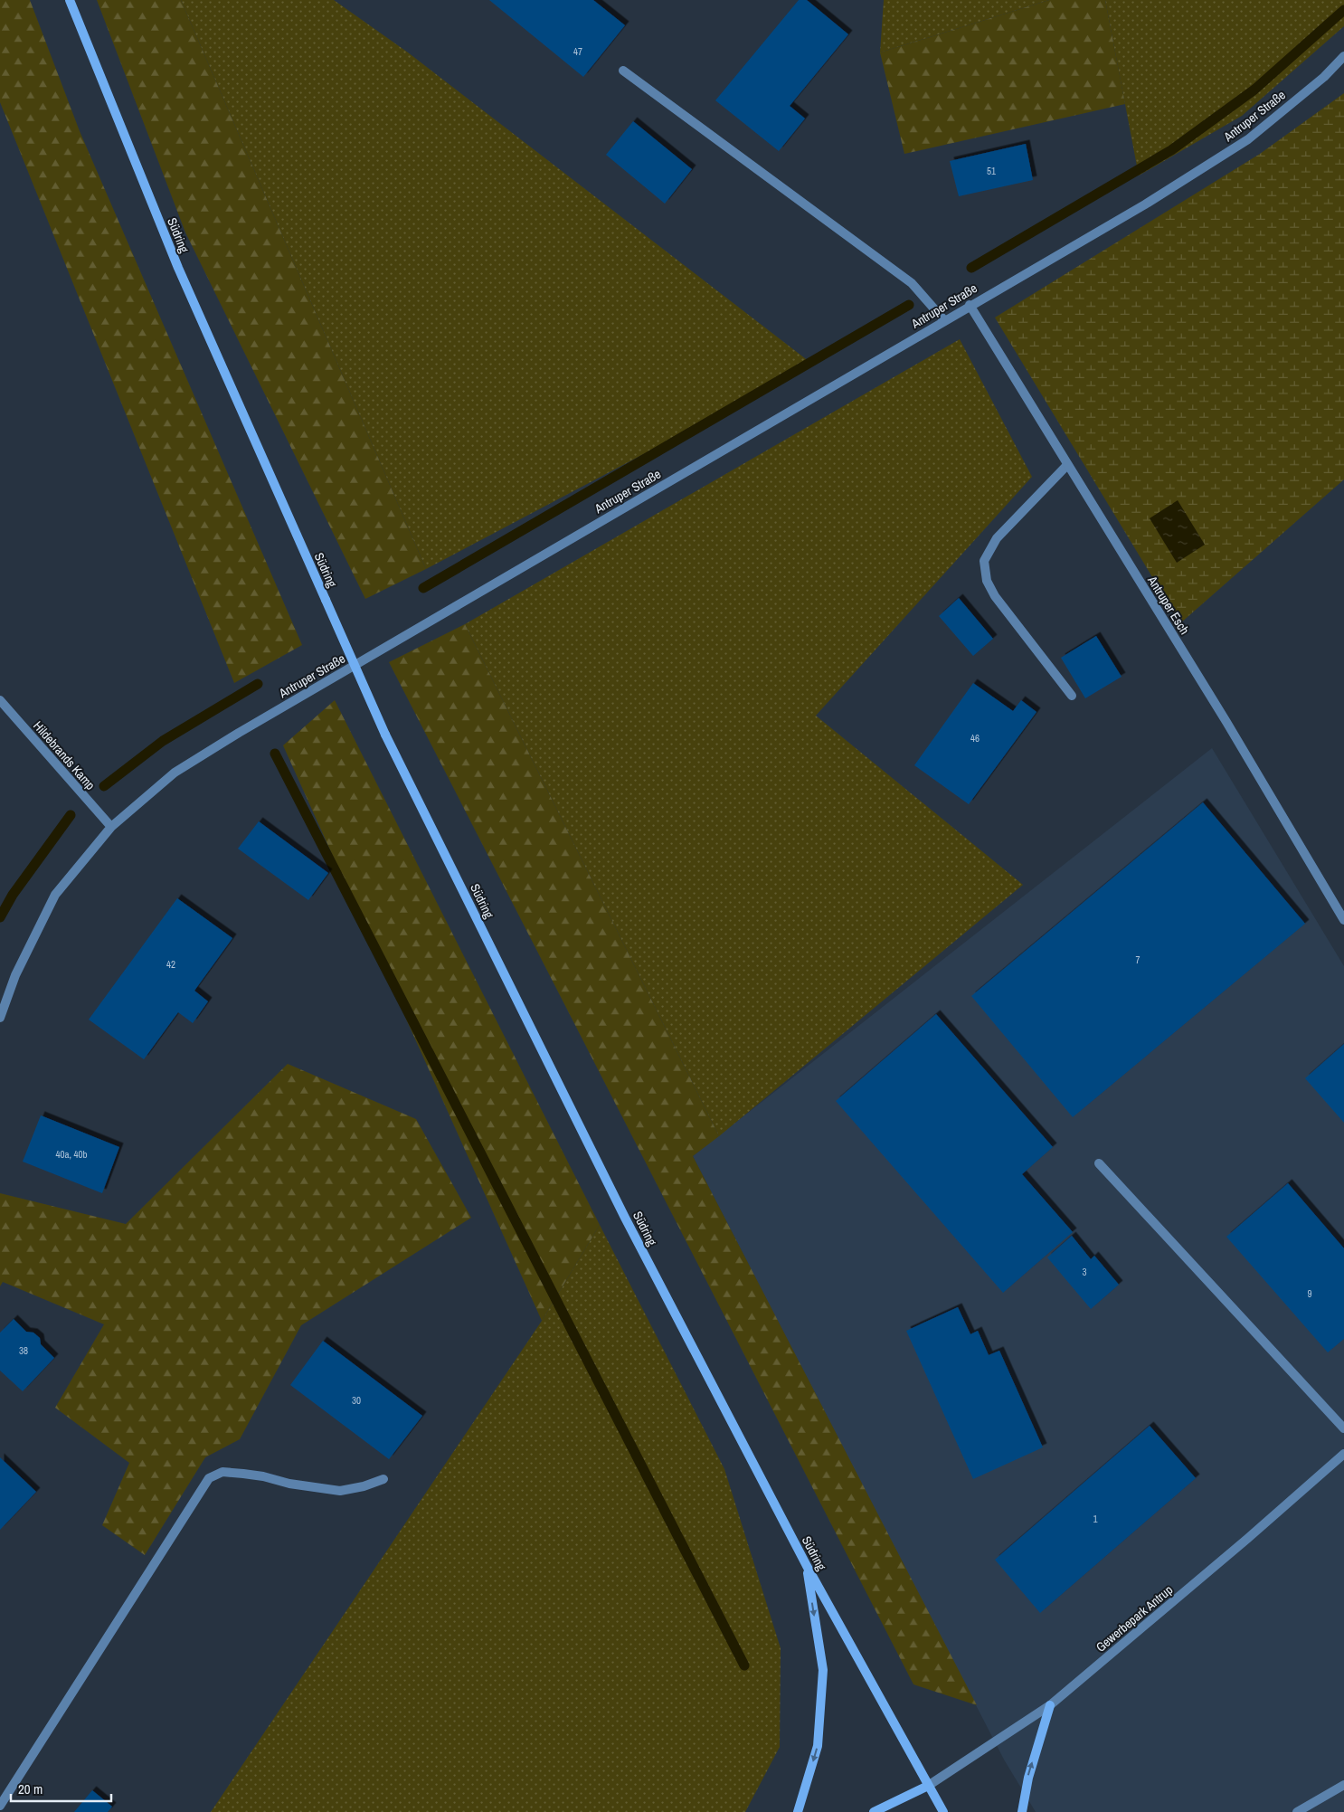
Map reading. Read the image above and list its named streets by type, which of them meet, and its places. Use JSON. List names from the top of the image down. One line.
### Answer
{"streets":{"main road":["Südring"],"street":["Antruper Straße","Antruper Esch","Hildebrands Kamp","Gewerbepark Antrup"]},"crossings":[["Antruper Straße","Antruper Esch"],["Antruper Straße","Hildebrands Kamp"],["Südring","Gewerbepark Antrup"]],"house_numbers":["47","51","46","7","42","40a, 40b","3","9","38","30","1"],"scale_bar":"20 m"}
